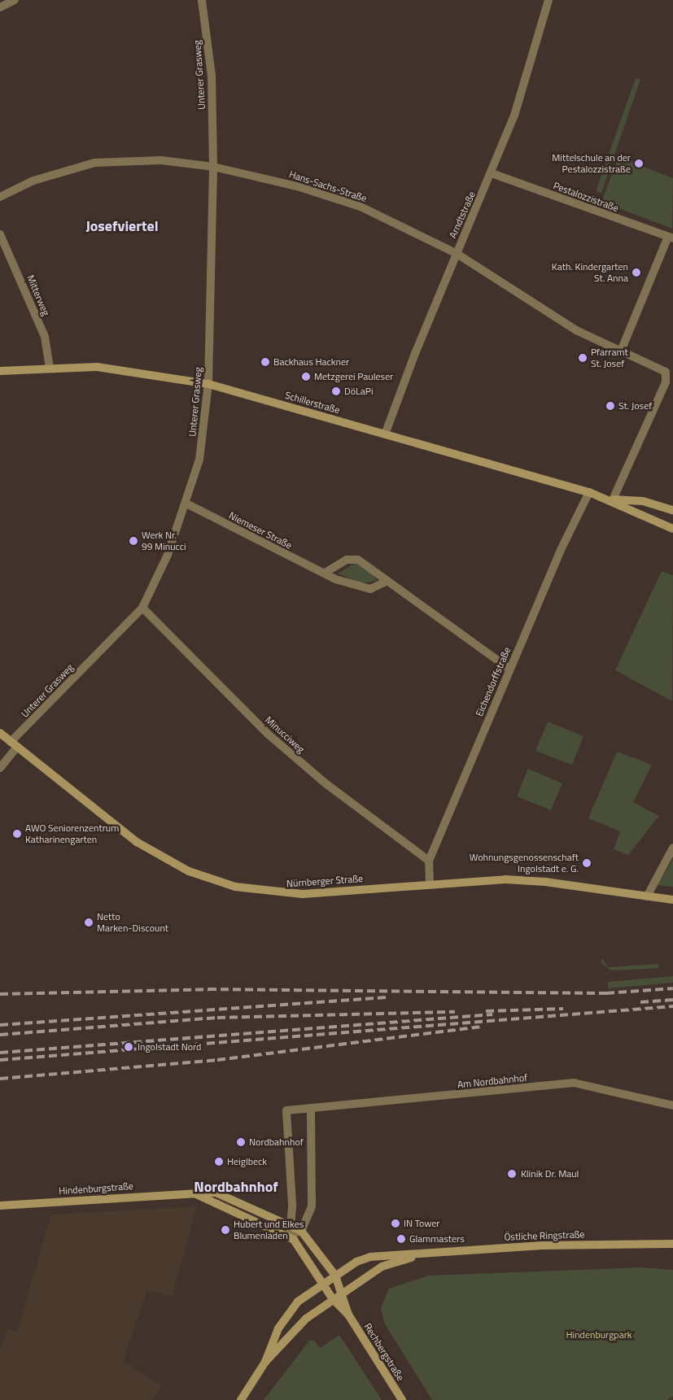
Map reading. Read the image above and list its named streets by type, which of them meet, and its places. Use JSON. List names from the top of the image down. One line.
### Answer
{"streets":{"main road":["Schillerstraße","Nürnberger Straße","Hindenburgstraße","Östliche Ringstraße","Rechbergstraße"],"street":["Unterer Grasweg","Hans-Sachs-Straße","Pestalozzistraße","Arndtstraße","Mitterweg","Niemeser Straße","Eichendorffstraße","Minucciweg","Am Nordbahnhof"]},"crossings":[["Unterer Grasweg","Hans-Sachs-Straße"],["Unterer Grasweg","Schillerstraße"],["Unterer Grasweg","Niemeser Straße"],["Unterer Grasweg","Minucciweg"],["Unterer Grasweg","Nürnberger Straße"],["Hans-Sachs-Straße","Arndtstraße"],["Pestalozzistraße","Arndtstraße"],["Arndtstraße","Schillerstraße"],["Mitterweg","Schillerstraße"],["Schillerstraße","Eichendorffstraße"],["Eichendorffstraße","Minucciweg"],["Eichendorffstraße","Nürnberger Straße"],["Am Nordbahnhof","Hindenburgstraße"],["Hindenburgstraße","Östliche Ringstraße"],["Hindenburgstraße","Rechbergstraße"],["Östliche Ringstraße","Rechbergstraße"]],"districts":["Josefviertel","Nordbahnhof"],"parks":["Hindenburgpark"],"places":["Mittelschule an der Pestalozzistraße","Kath. Kindergarten St. Anna","Pfarramt St. Josef","Backhaus Hackner","Metzgerei Pauleser","DöLaPi","St. Josef","Werk Nr. 99 Minucci","AWO Seniorenzentrum Katharinengarten","Wohnungsgenossenschaft Ingolstadt e. G.","Netto Marken-Discount","Ingolstadt Nord","Nordbahnhof","Heiglbeck","Klinik Dr. Maul","IN Tower","Hubert und Elkes Blumenladen","Glammasters"]}
